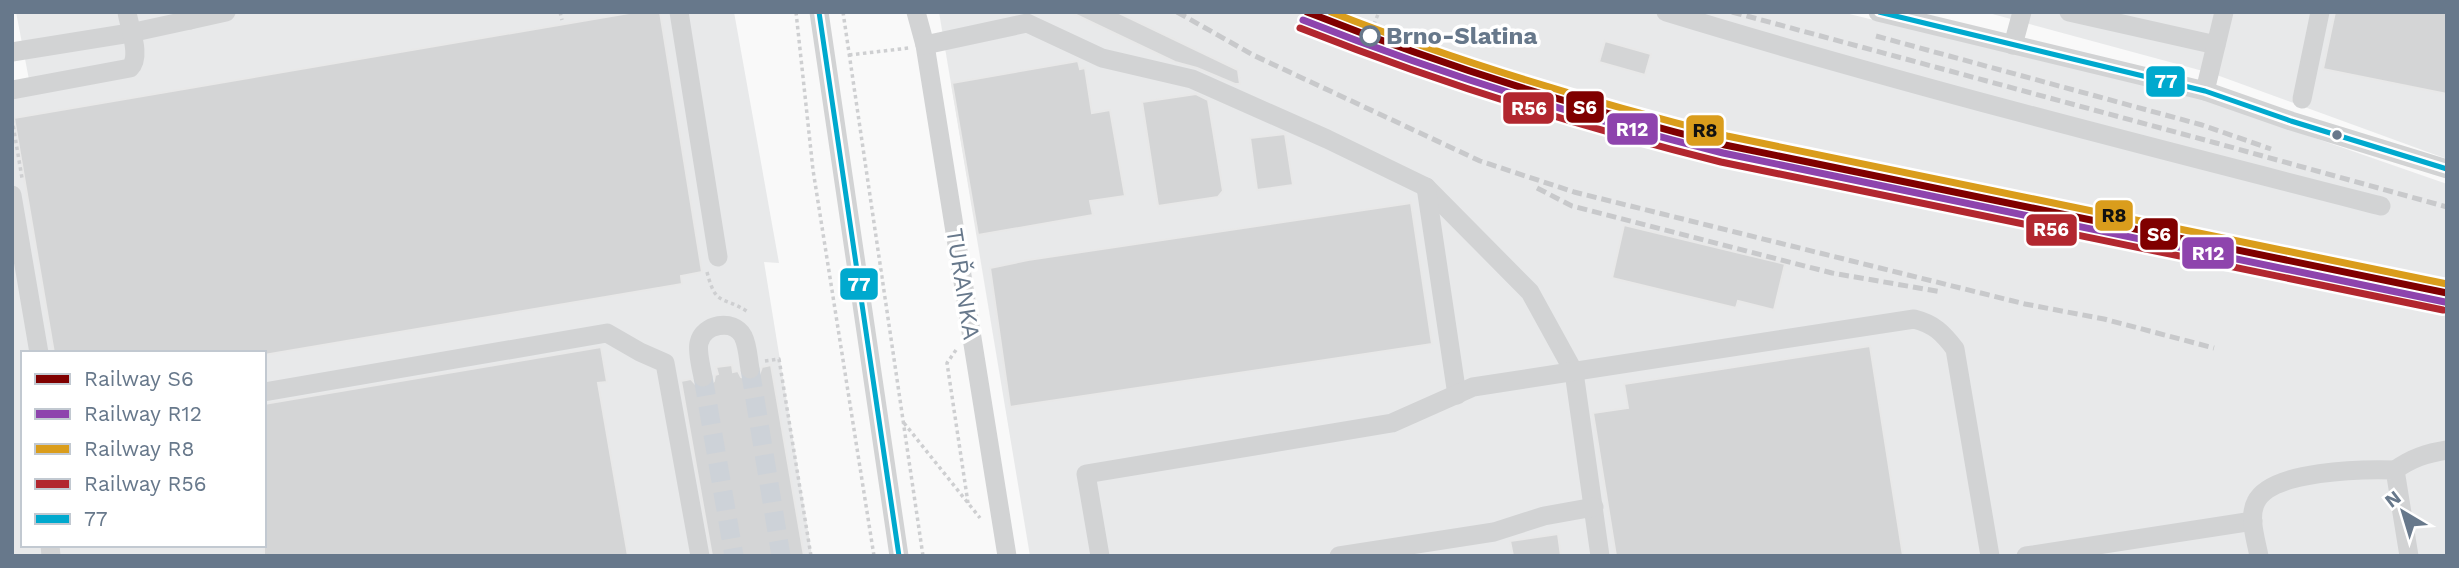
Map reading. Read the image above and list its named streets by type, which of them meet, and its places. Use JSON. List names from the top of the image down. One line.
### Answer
{"streets":{"street":["TUŘANKA"]},"places":["Brno-Slatina"],"lines":["rail line S6","rail line R8","transit line 77","rail line R12","rail line R56"],"legend":["Railway S6","Railway R12","Railway R8","Railway R56","77"],"north":"top left"}
